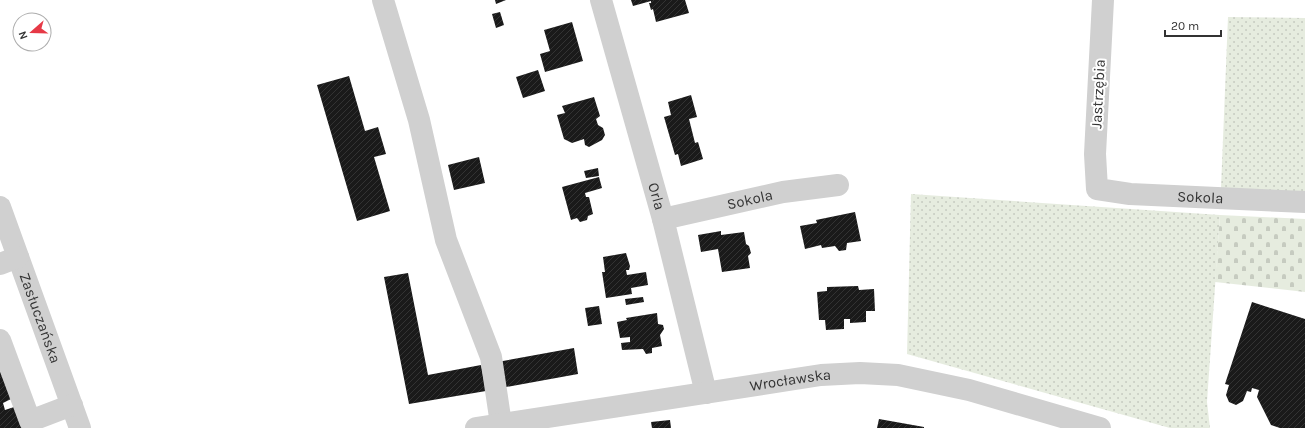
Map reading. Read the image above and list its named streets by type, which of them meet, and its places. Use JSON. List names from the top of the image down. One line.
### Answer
{"streets":{"street":["Jastrzębia","Orla","Sokola","Zasłuczańska","Wrocławska"]},"crossings":[["Jastrzębia","Sokola"],["Orla","Sokola"],["Orla","Wrocławska"]],"scale_bar":"20 m","north":"left"}
